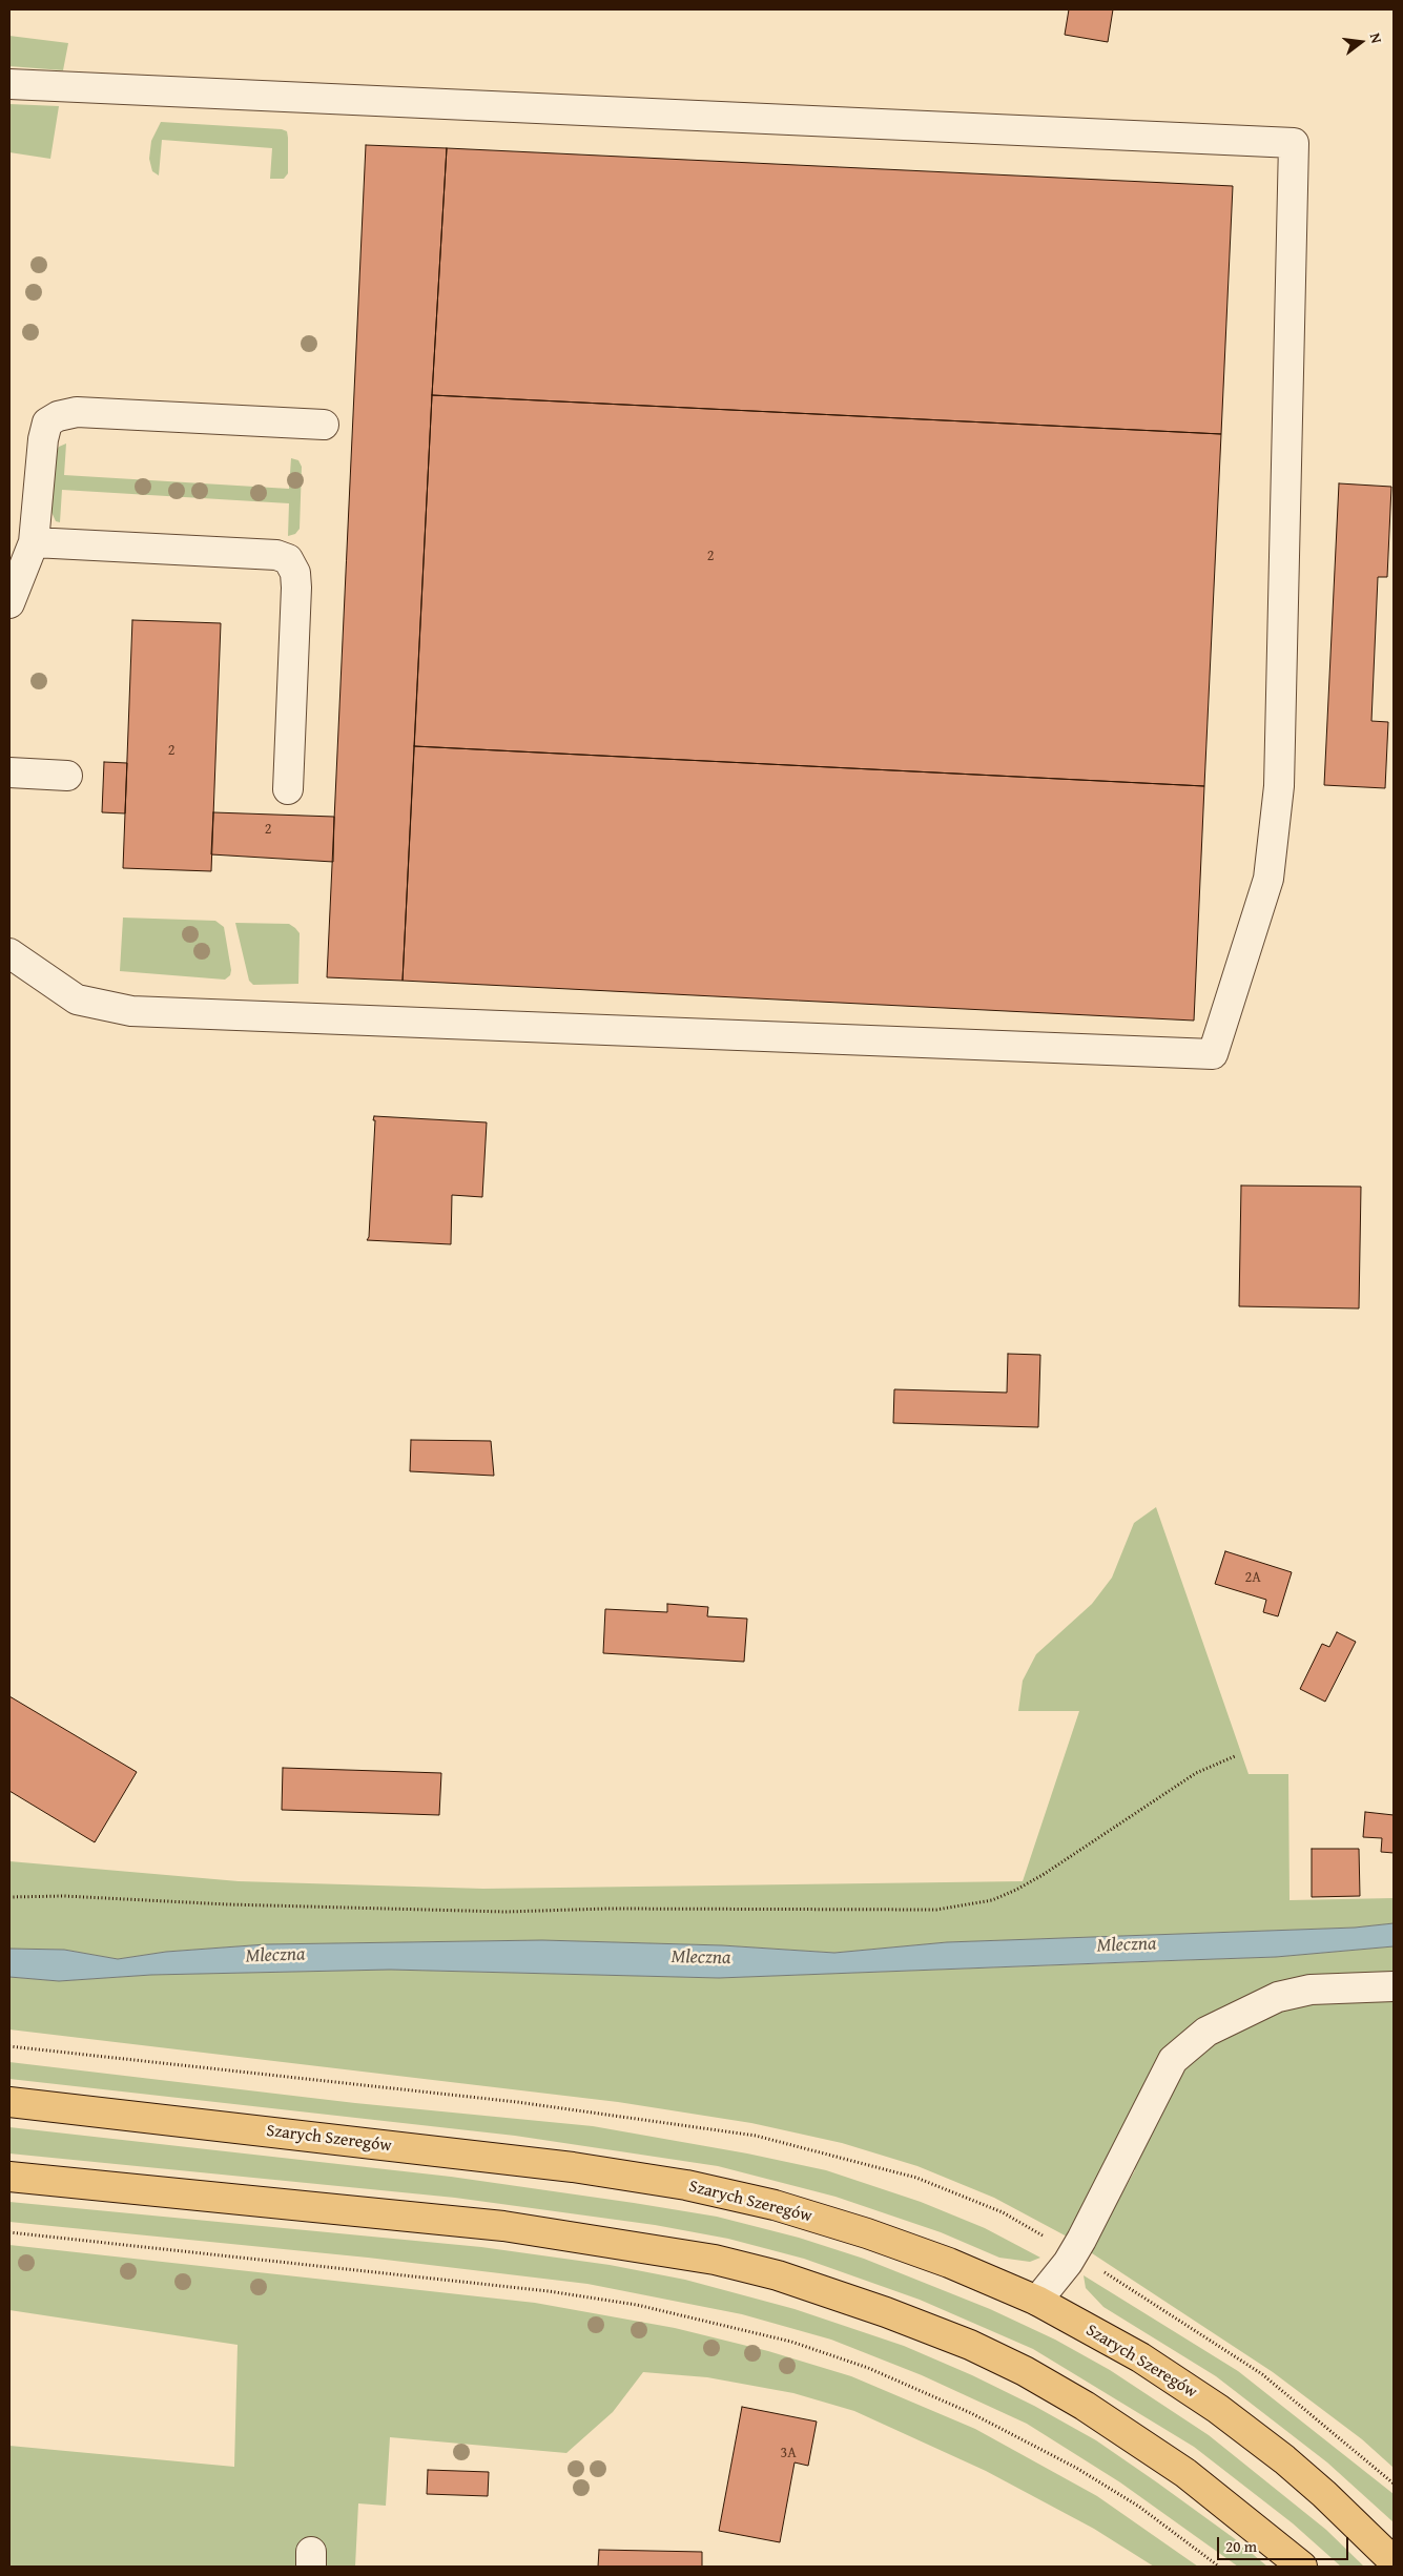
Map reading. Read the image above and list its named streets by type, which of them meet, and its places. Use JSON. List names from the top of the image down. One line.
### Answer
{"streets":{"main road":["Szarych Szeregów"]},"water":["Mleczna"],"house_numbers":["2","2","2","2A","3A"],"scale_bar":"20 m","north":"right"}
